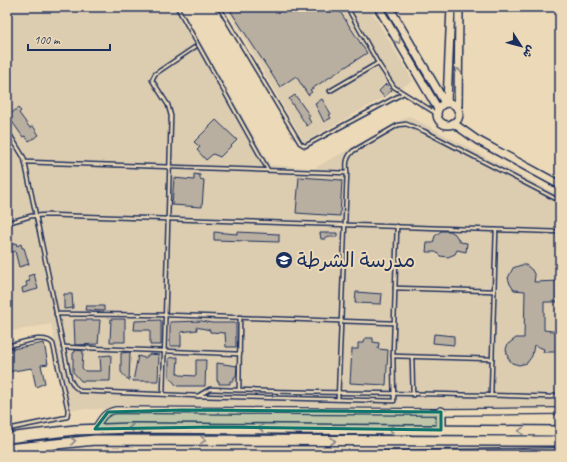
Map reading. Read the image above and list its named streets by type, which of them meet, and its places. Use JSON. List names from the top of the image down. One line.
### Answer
{"places":{"school or university":["مدرسة الشرطة"]},"scale_bar":"100 m","north":"bottom right"}
